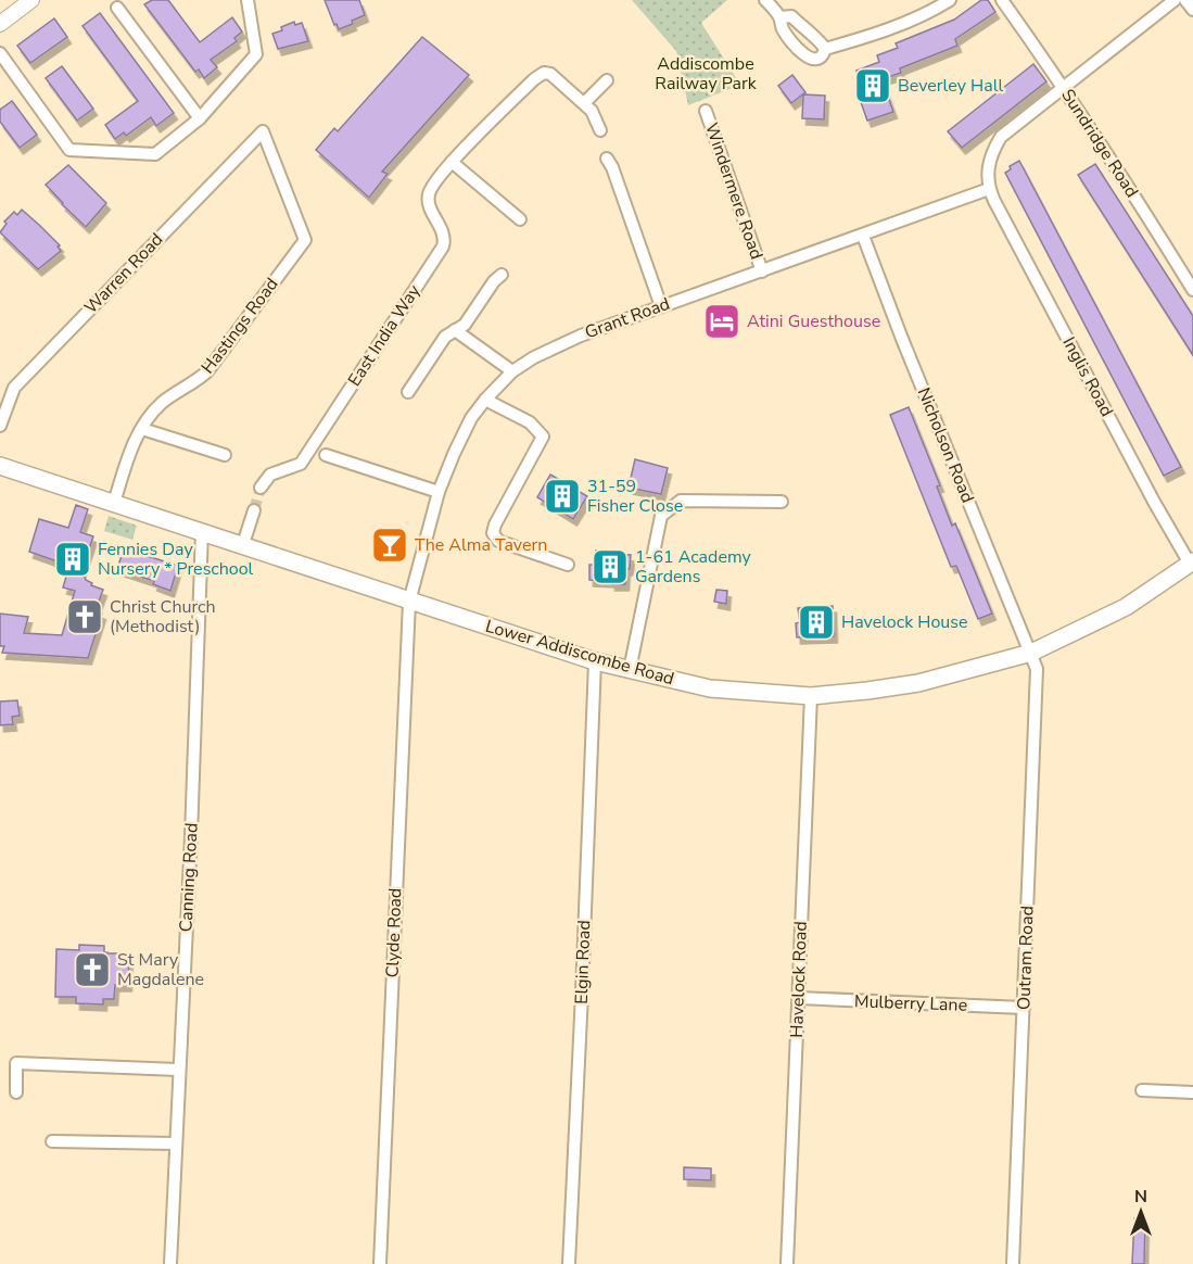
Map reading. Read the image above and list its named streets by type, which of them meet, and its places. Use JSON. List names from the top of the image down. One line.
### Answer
{"streets":{"main road":["Lower Addiscombe Road"],"street":["Sundridge Road","Windermere Road","Warren Road","Grant Road","Hastings Road","East India Way","Inglis Road","Nicholson Road","Canning Road","Clyde Road","Outram Road","Elgin Road","Havelock Road","Mulberry Lane"]},"crossings":[["Windermere Road","Grant Road"],["Warren Road","Hastings Road"],["Grant Road","Inglis Road"],["Grant Road","Nicholson Road"],["Grant Road","Lower Addiscombe Road"],["Grant Road","Clyde Road"],["Hastings Road","Lower Addiscombe Road"],["Inglis Road","Lower Addiscombe Road"],["Nicholson Road","Lower Addiscombe Road"],["Nicholson Road","Outram Road"],["Lower Addiscombe Road","Canning Road"],["Lower Addiscombe Road","Clyde Road"],["Lower Addiscombe Road","Outram Road"],["Lower Addiscombe Road","Elgin Road"],["Lower Addiscombe Road","Havelock Road"],["Outram Road","Mulberry Lane"],["Havelock Road","Mulberry Lane"]],"parks":["Addiscombe Railway Park"],"places":{"building":["Beverley Hall","31-59 Fisher Close","Fennies Day Nursery * Preschool","1-61 Academy Gardens","Havelock House"],"hotel":["Atini Guesthouse"],"bar":["The Alma Tavern"],"church":["Christ Church (Methodist)","St Mary Magdalene"]},"north":"top"}
